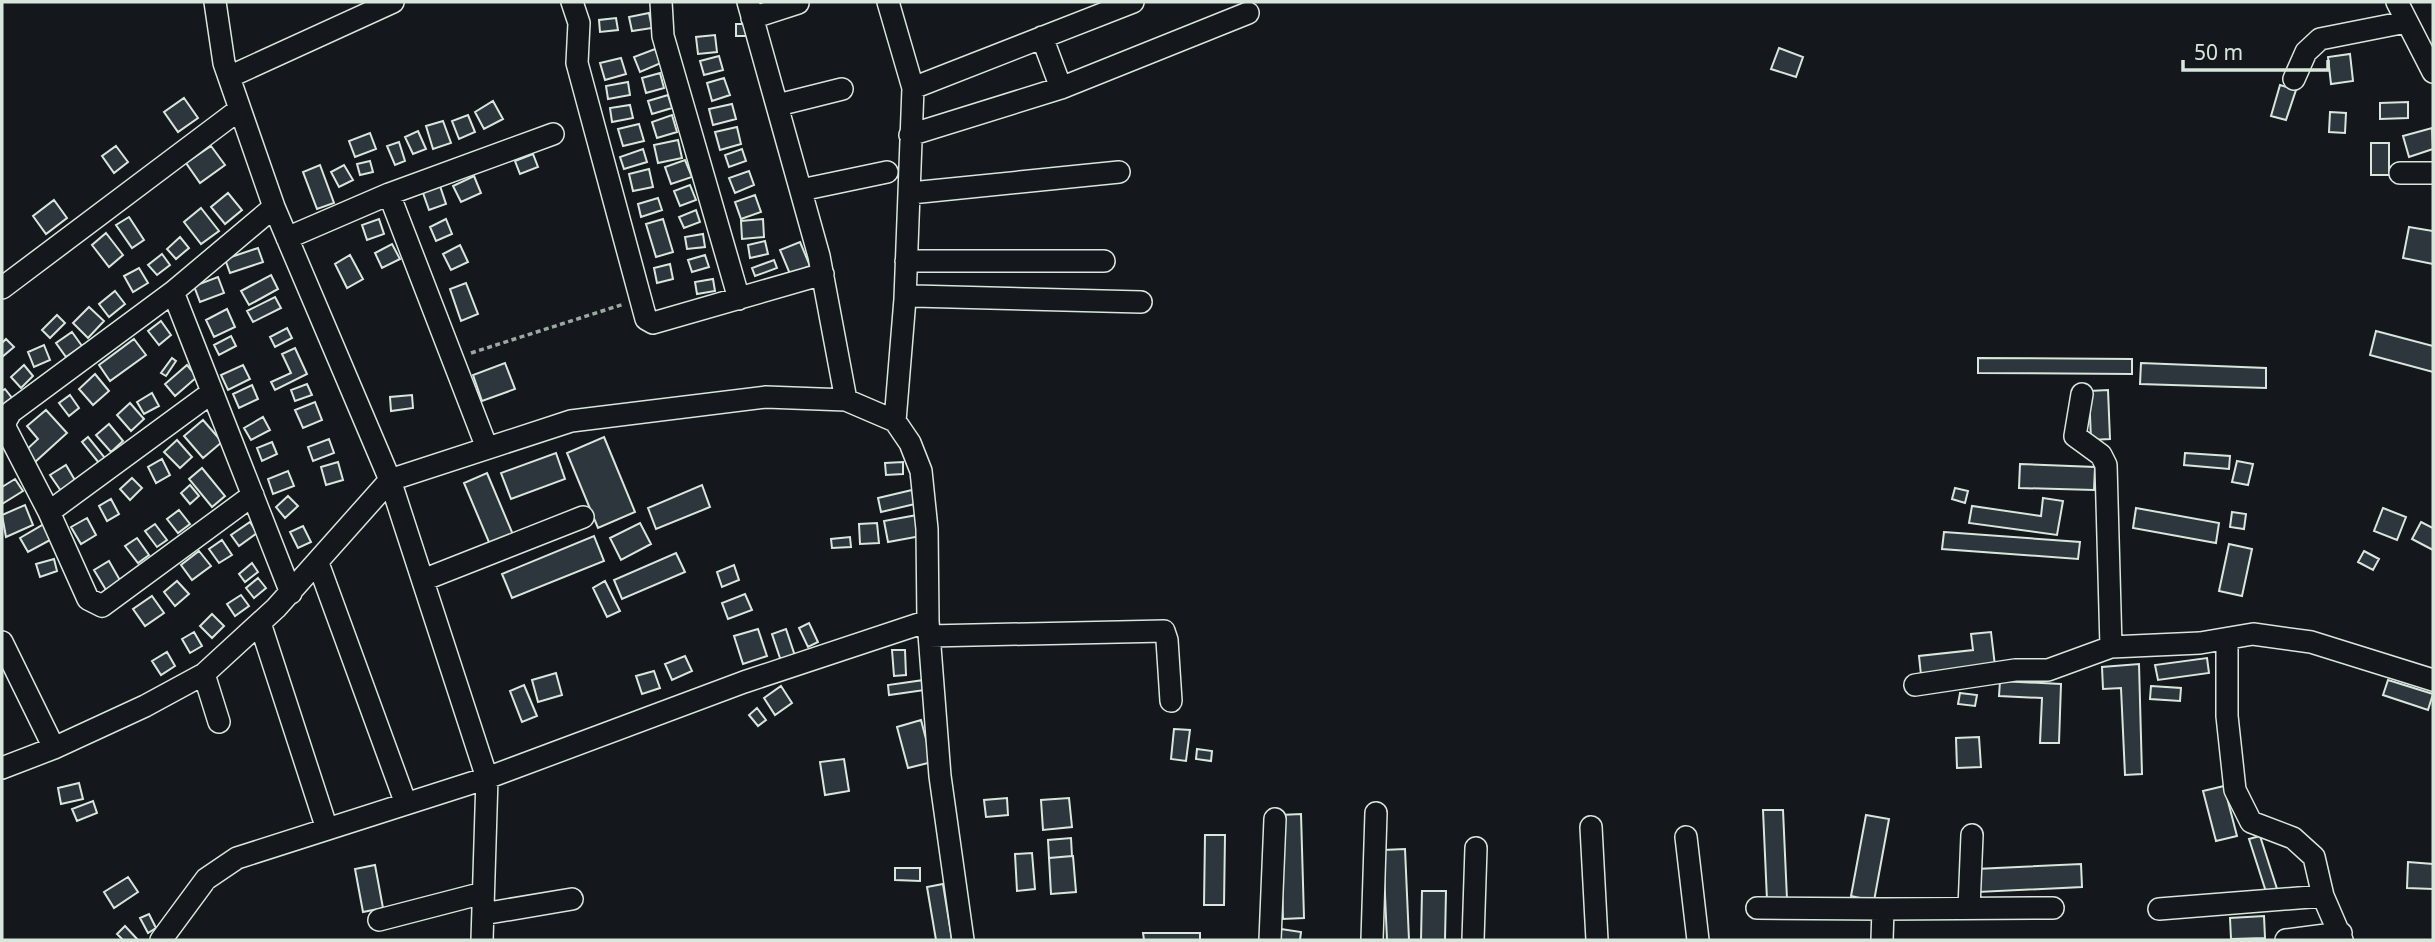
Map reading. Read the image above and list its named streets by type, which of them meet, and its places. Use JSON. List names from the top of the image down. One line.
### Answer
{"scale_bar":"50 m"}
